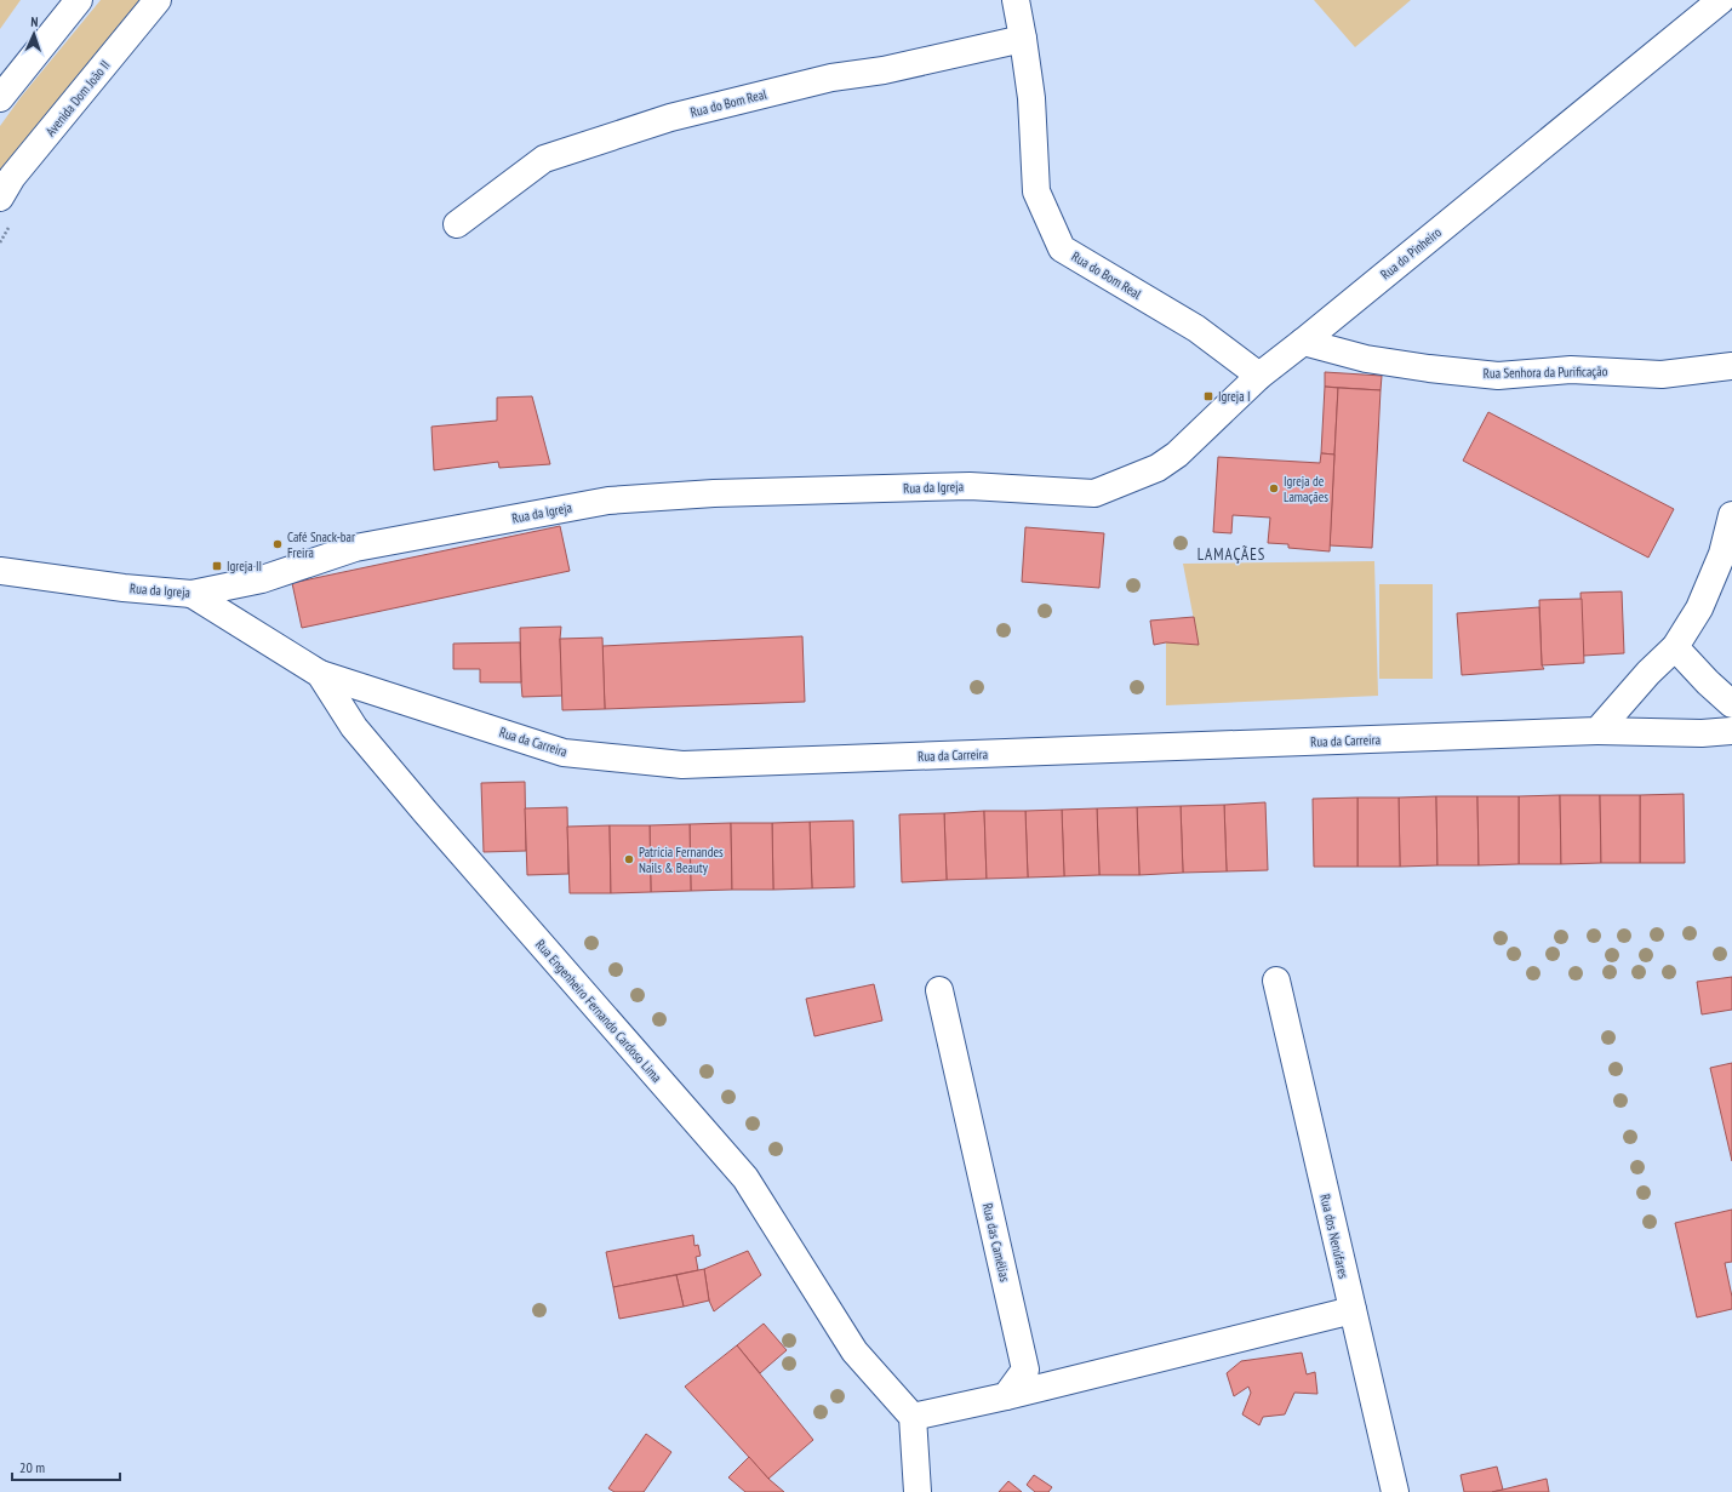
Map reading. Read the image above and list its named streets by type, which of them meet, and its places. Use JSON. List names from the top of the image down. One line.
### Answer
{"streets":{"street":["Avenida Dom João II","Rua do Bom Real","Rua do Pinheiro","Rua Senhora da Purificação","Rua da Igreja","Rua da Carreira","Rua Engenheiro Fernando Cardoso Lima","Rua dos Nenúfares","Rua das Camélias"]},"crossings":[["Rua do Bom Real","Rua do Pinheiro"],["Rua do Pinheiro","Rua Senhora da Purificação"],["Rua do Pinheiro","Rua da Igreja"],["Rua da Igreja","Rua Engenheiro Fernando Cardoso Lima"],["Rua da Carreira","Rua Engenheiro Fernando Cardoso Lima"]],"districts":["LAMAÇÃES"],"places":{"transit":["Igreja I","Igreja II"],"other":["Igreja de Lamaçães","Café Snack-bar Freira","Patrícia Fernandes Nails & Beauty"]},"scale_bar":"20 m","north":"top"}
